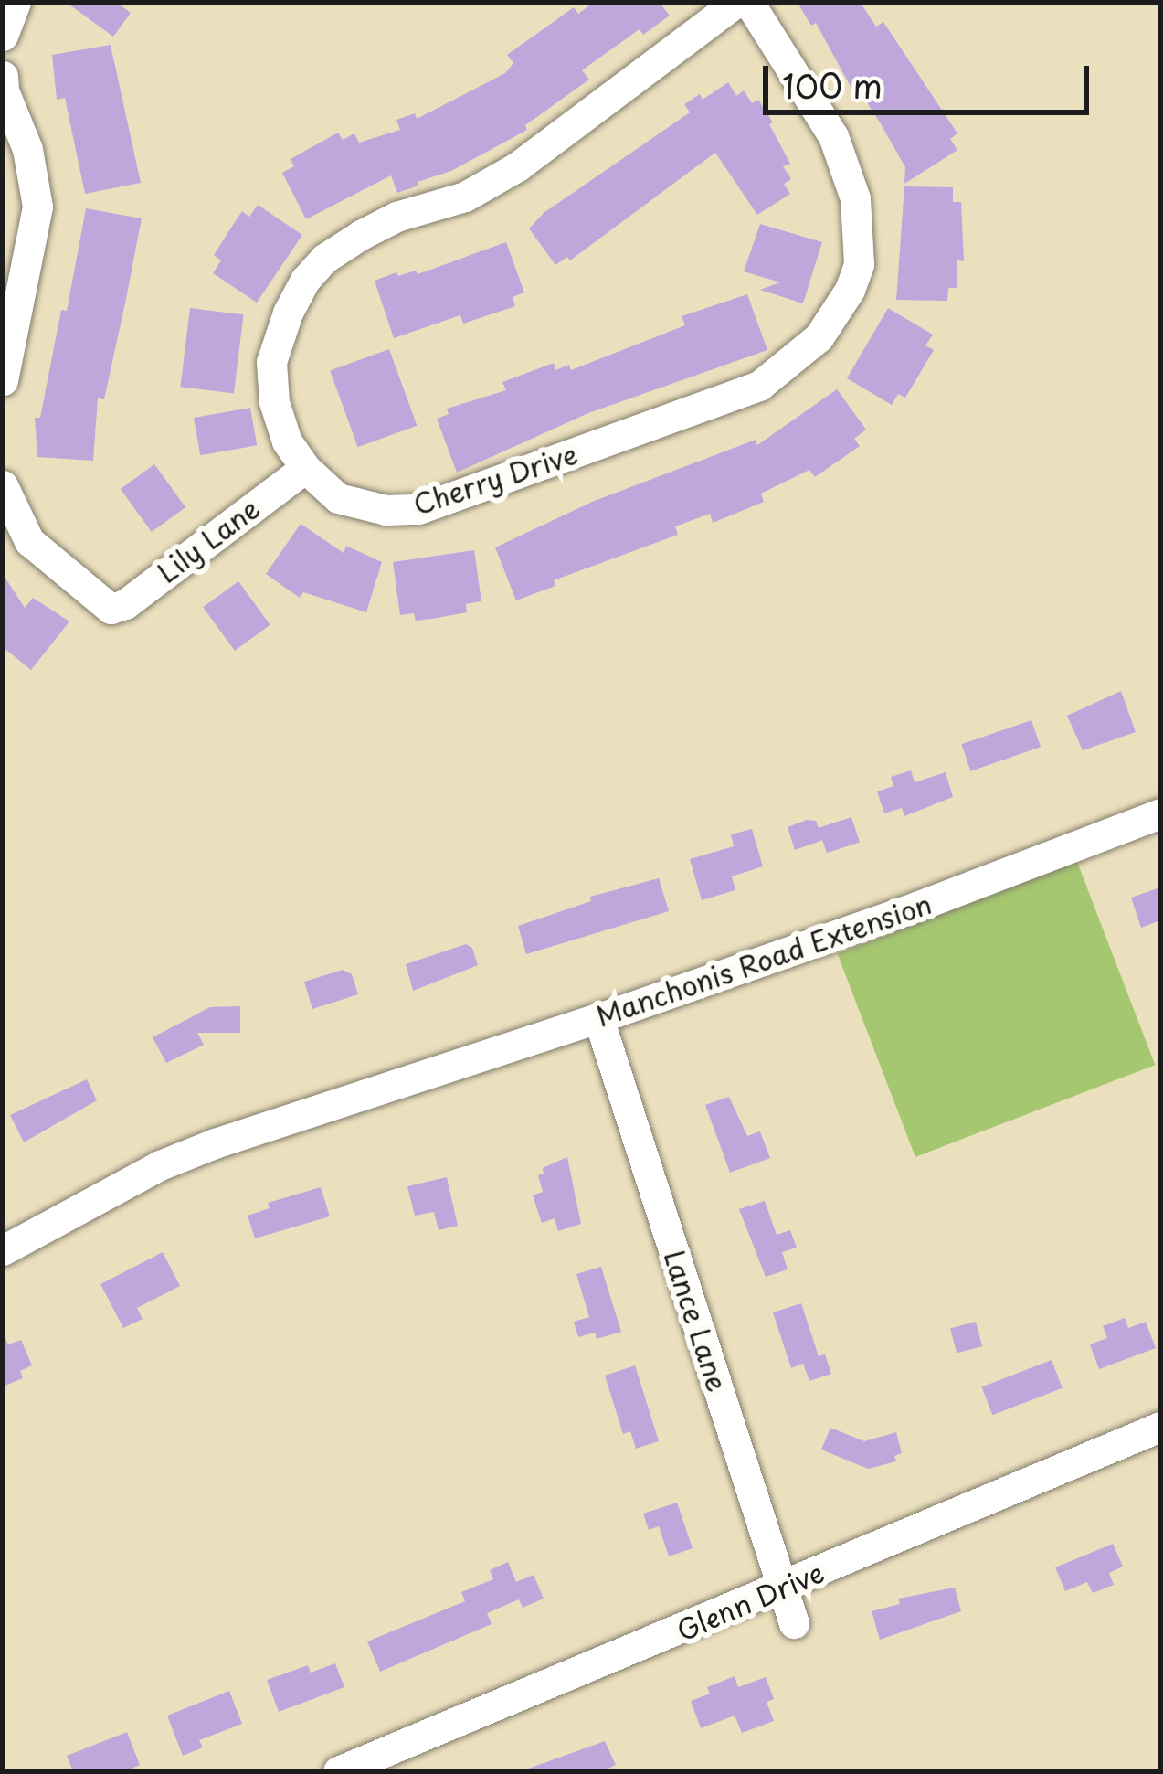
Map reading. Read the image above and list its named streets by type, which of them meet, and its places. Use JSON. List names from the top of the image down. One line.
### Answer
{"streets":{"street":["Cherry Drive","Lily Lane","Manchonis Road Extension","Lance Lane","Glenn Drive"]},"crossings":[["Cherry Drive","Lily Lane"],["Manchonis Road Extension","Lance Lane"],["Lance Lane","Glenn Drive"]],"scale_bar":"100 m"}
